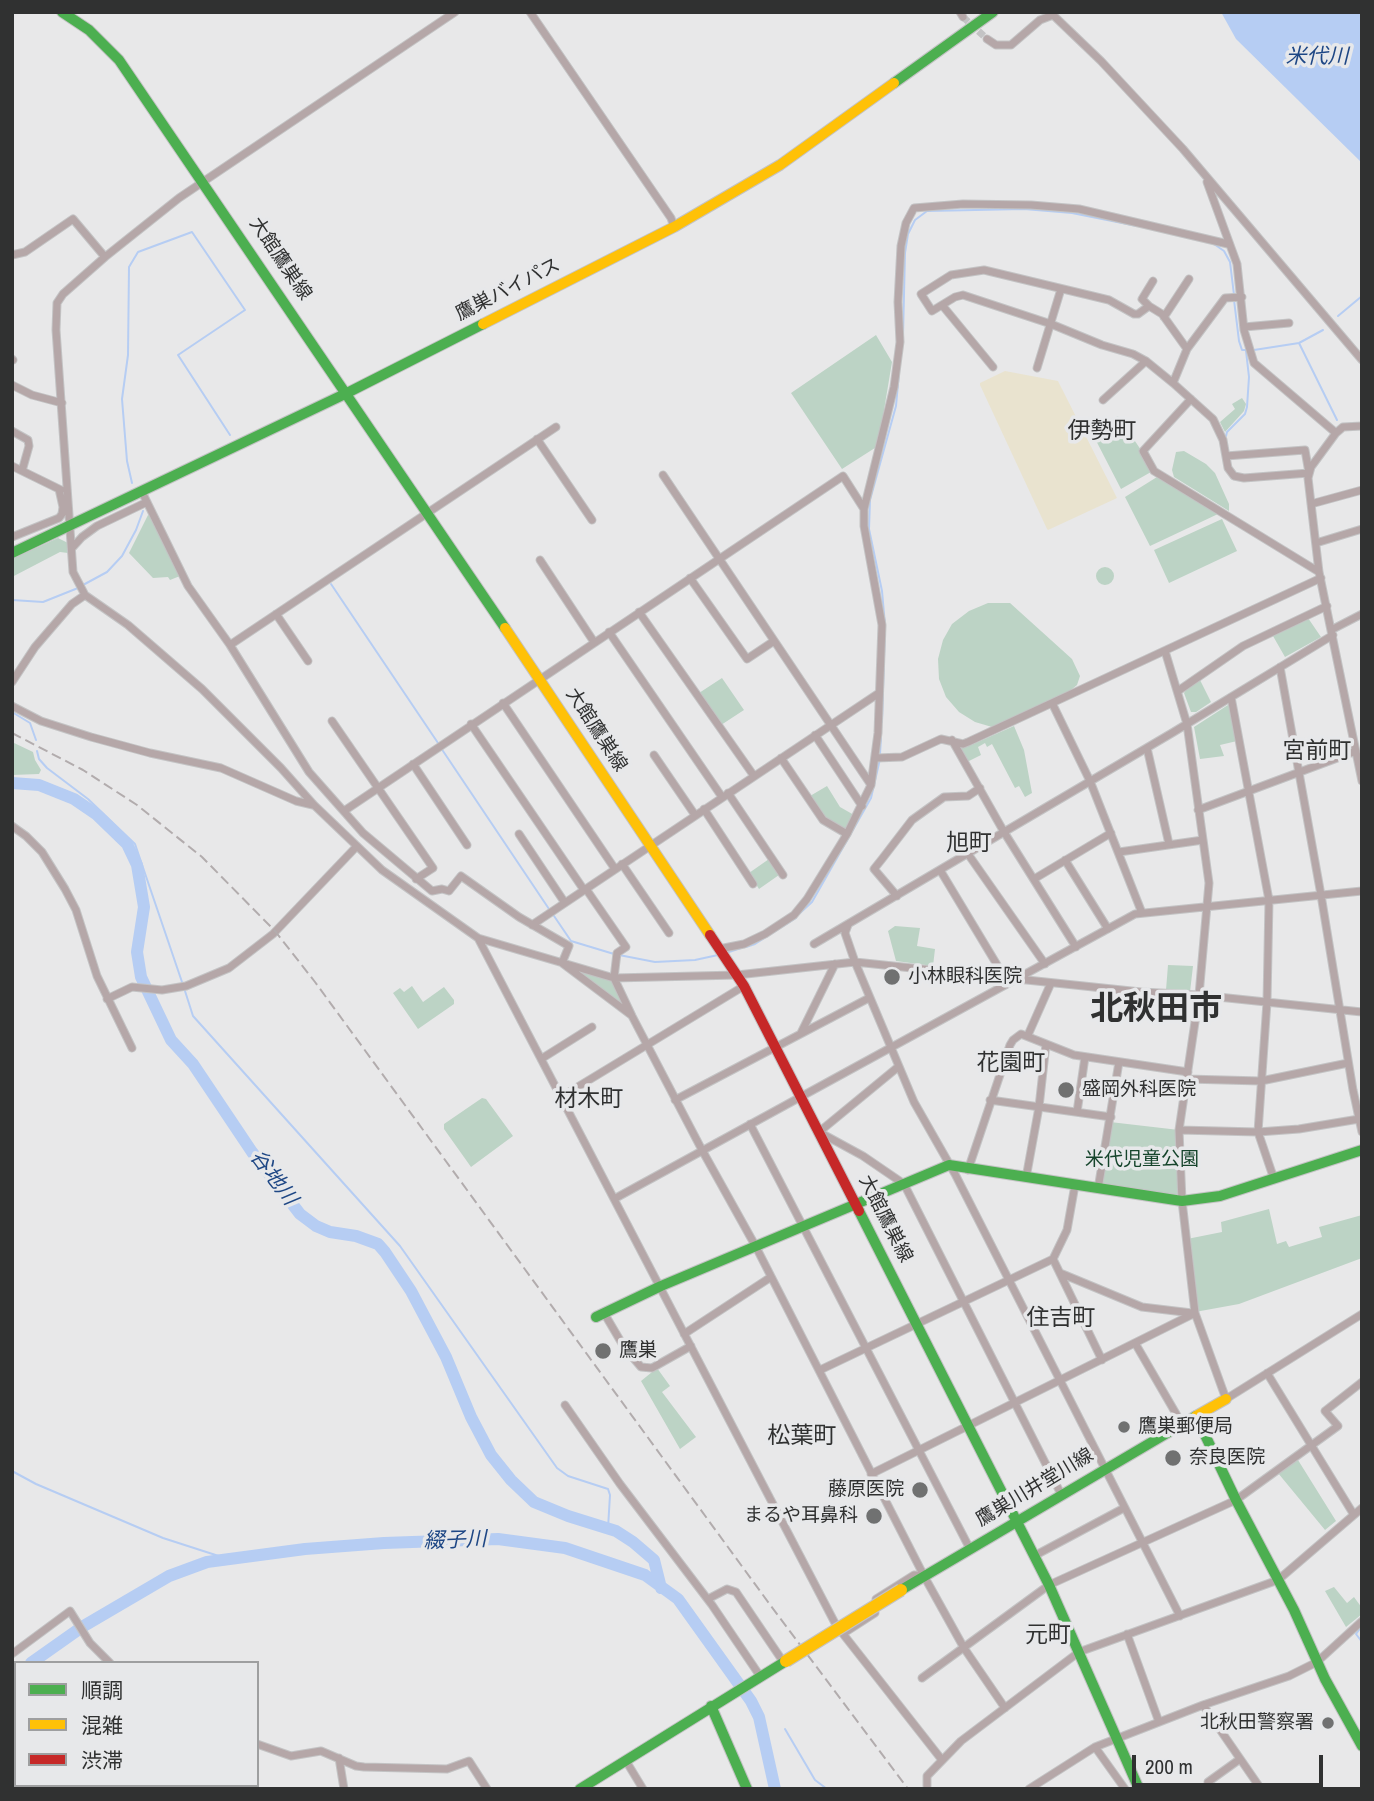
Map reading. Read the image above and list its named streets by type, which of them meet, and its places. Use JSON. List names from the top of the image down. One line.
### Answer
{"streets":{"main road":["大館鷹巣線","鷹巣バイパス","鷹巣川井堂川線"]},"crossings":[["大館鷹巣線","鷹巣バイパス"],["大館鷹巣線","鷹巣川井堂川線"]],"districts":["伊勢町","宮前町","旭町","北秋田市","花園町","材木町","住吉町","松葉町","元町"],"water":["米代川","谷地川","綴子川"],"parks":["米代児童公園"],"places":["小林眼科医院","盛岡外科医院","鷹巣","鷹巣郵便局","奈良医院","藤原医院","まるや耳鼻科","北秋田警察署"],"legend":["順調","混雑","渋滞"],"scale_bar":"200 m"}
